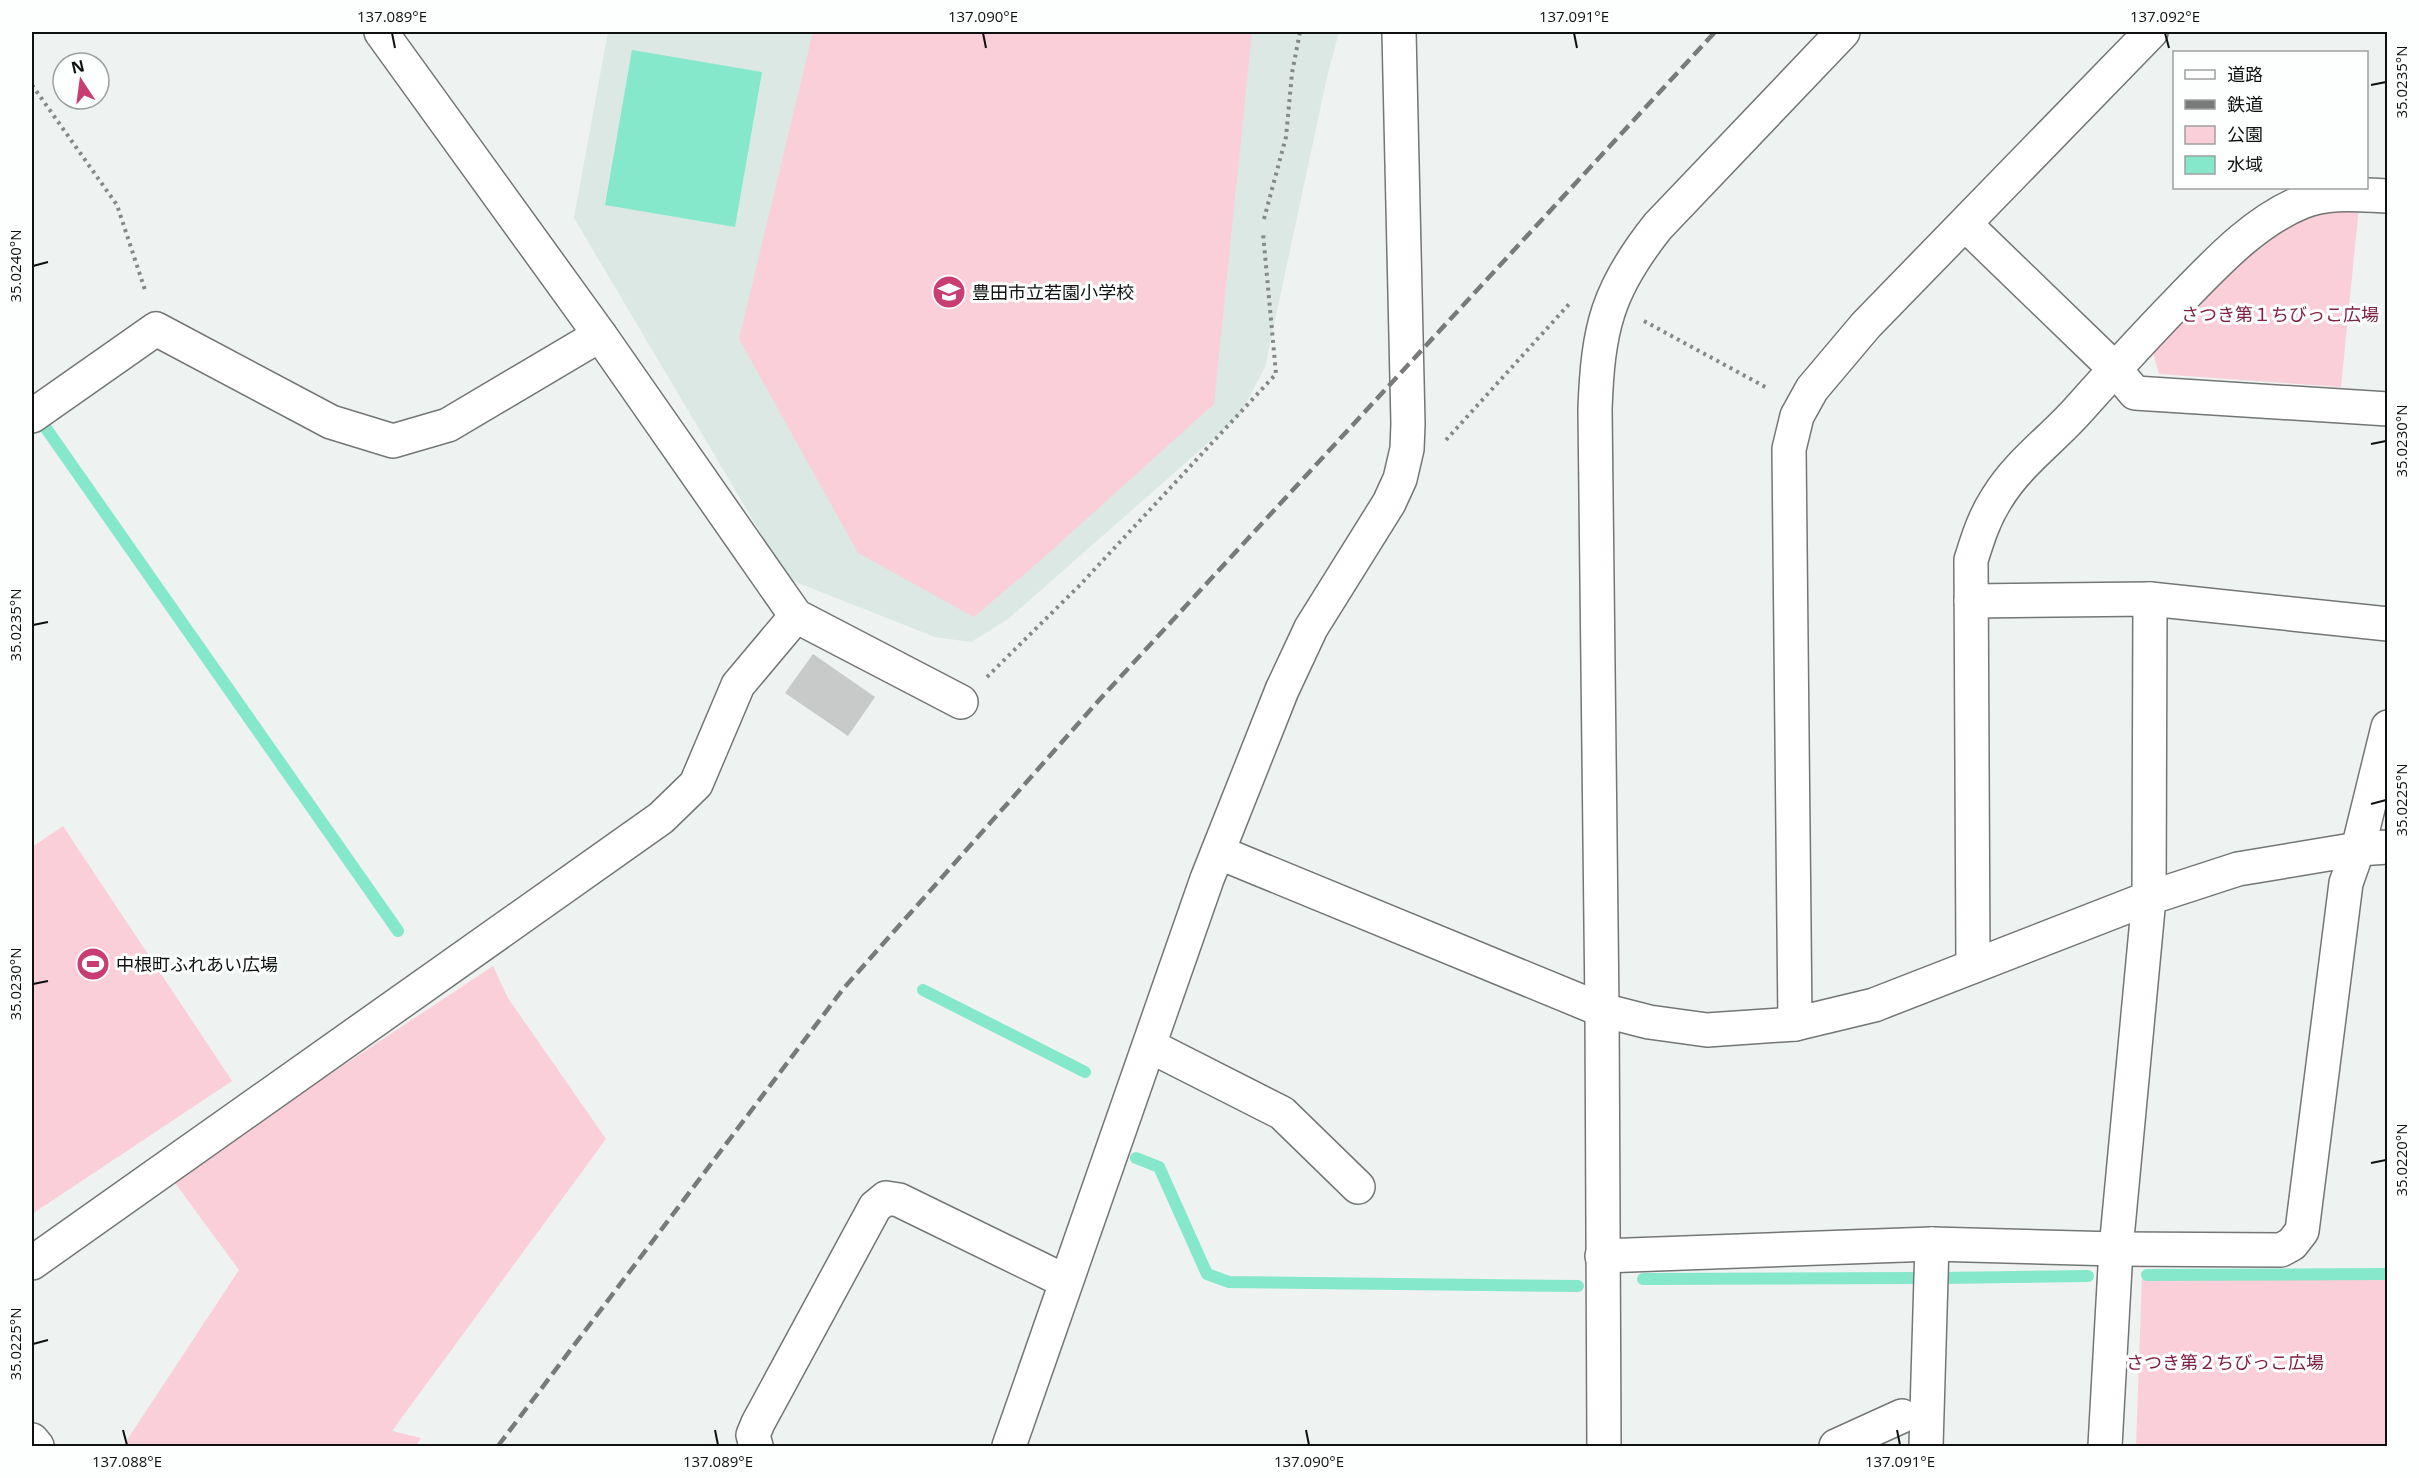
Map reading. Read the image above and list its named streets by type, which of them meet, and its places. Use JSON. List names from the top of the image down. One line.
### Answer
{"parks":["さつき第１ちびっこ広場","さつき第２ちびっこ広場"],"places":{"school or university":["豊田市立若園小学校"],"sports":["中根町ふれあい広場"]},"legend":["道路","鉄道","公園","水域"],"north":"top","coordinates":["137.089°E","137.090°E","137.091°E","137.092°E","35.0235°N","35.0240°N","35.0230°N","35.0225°N","35.0220°N","137.088°E"]}
